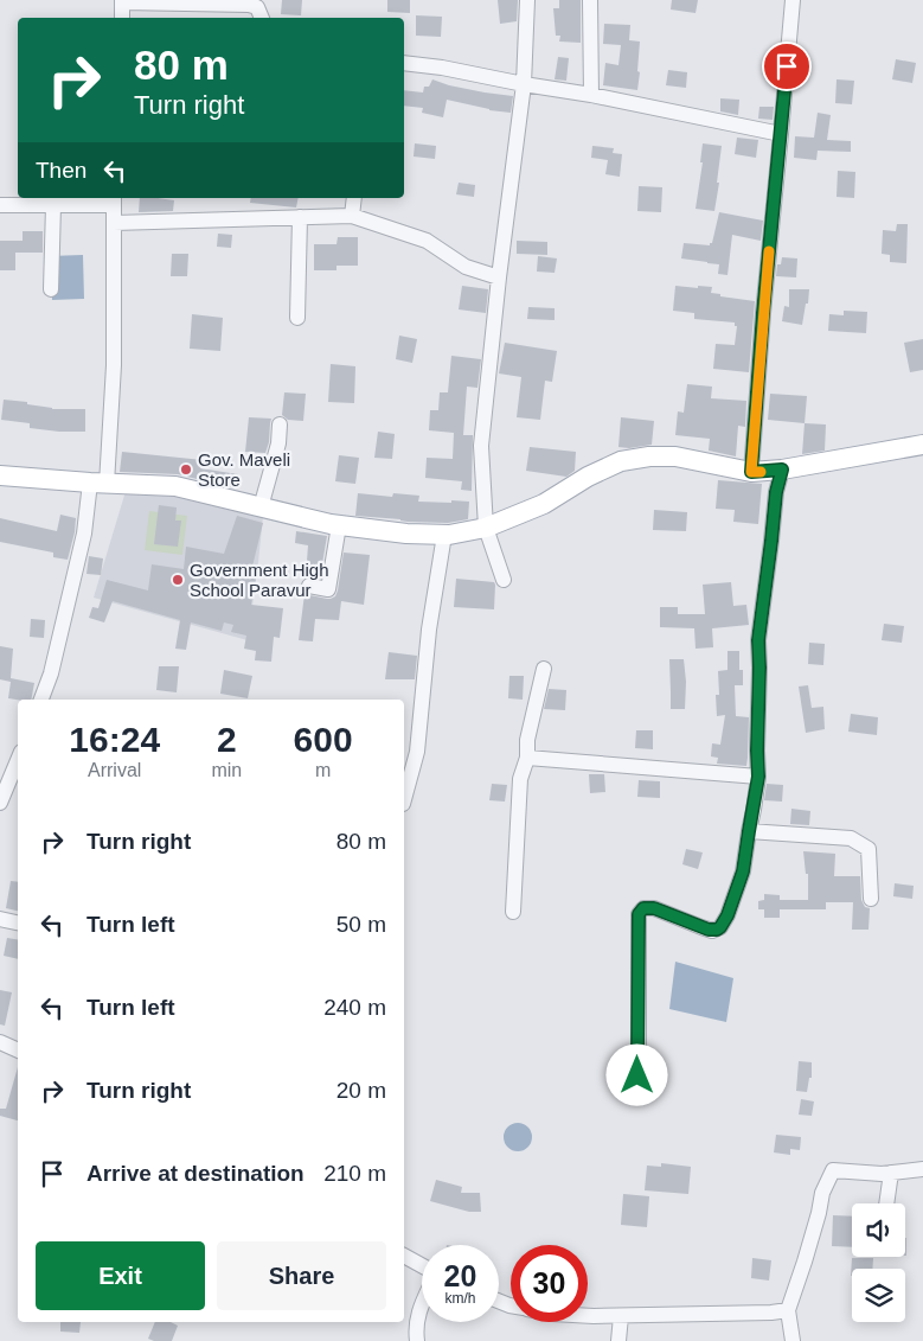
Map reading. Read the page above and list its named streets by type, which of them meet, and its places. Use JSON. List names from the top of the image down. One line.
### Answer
{"places":["Gov. Maveli Store","Government High School Paravur"],"page":{"turn":["80 m","Turn right"],"then":"Then","eta":["16:24","Arrival","2","min","600","m"],"list":[{"name":"Turn right","value":"80 m"},{"name":"Turn left","value":"50 m"},{"name":"Turn left","value":"240 m"},{"name":"Turn right","value":"20 m"},{"name":"Arrive at destination","value":"210 m"}],"buttons":["Exit","Share"],"speed":"20 km/h","limit":"30"}}
